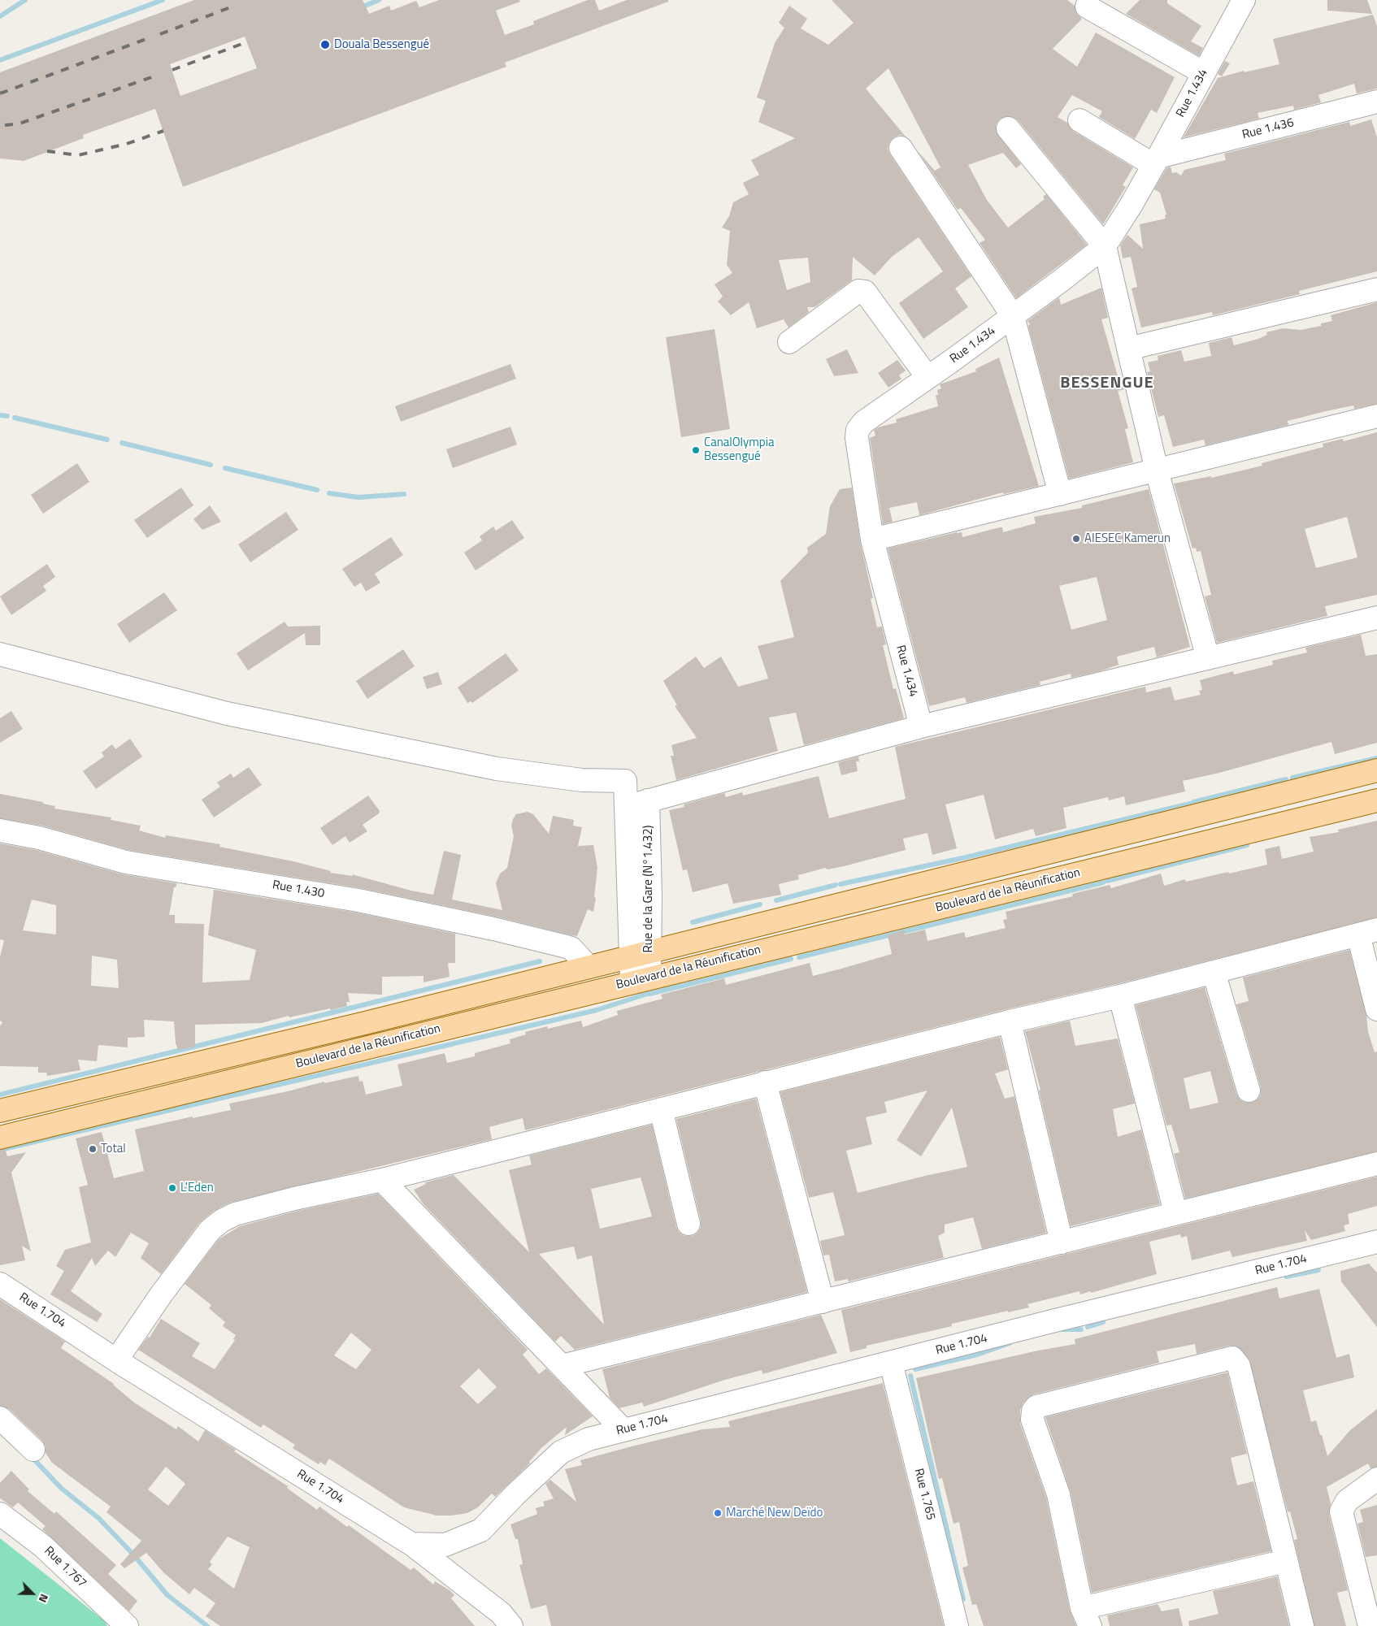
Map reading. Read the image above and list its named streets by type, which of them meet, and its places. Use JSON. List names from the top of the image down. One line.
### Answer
{"streets":{"main road":["Boulevard de la Réunification"],"street":["Rue 1.434","Rue 1.436","Rue de la Gare (N°1.432)","Rue 1.430","Rue 1.704","Rue 1.765","Rue 1.767"]},"crossings":[["Rue 1.434","Rue 1.436"],["Rue 1.704","Rue 1.765"]],"districts":["BESSENGUE"],"places":["Douala Bessengué","CanalOlympia Bessengué","AIESEC Kamerun","Total","L'Eden","Marché New Deïdo"],"north":"bottom right"}
